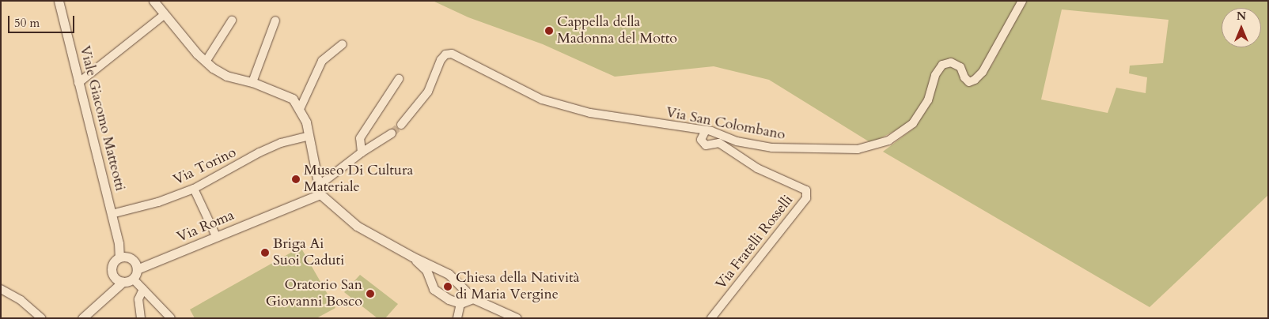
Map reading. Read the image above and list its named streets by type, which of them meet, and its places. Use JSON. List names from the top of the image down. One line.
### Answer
{"streets":{"street":["Viale Giacomo Matteotti","Via San Colombano","Via Torino","Via Roma","Via Fratelli Rosselli"]},"crossings":[["Viale Giacomo Matteotti","Via Torino"],["Viale Giacomo Matteotti","Via Roma"],["Via San Colombano","Via Fratelli Rosselli"]],"places":["Cappella della Madonna del Motto","Museo Di Cultura Materiale","Briga Ai Suoi Caduti","Chiesa della Natività di Maria Vergine","Oratorio San Giovanni Bosco"],"scale_bar":"50 m","north":"top"}
